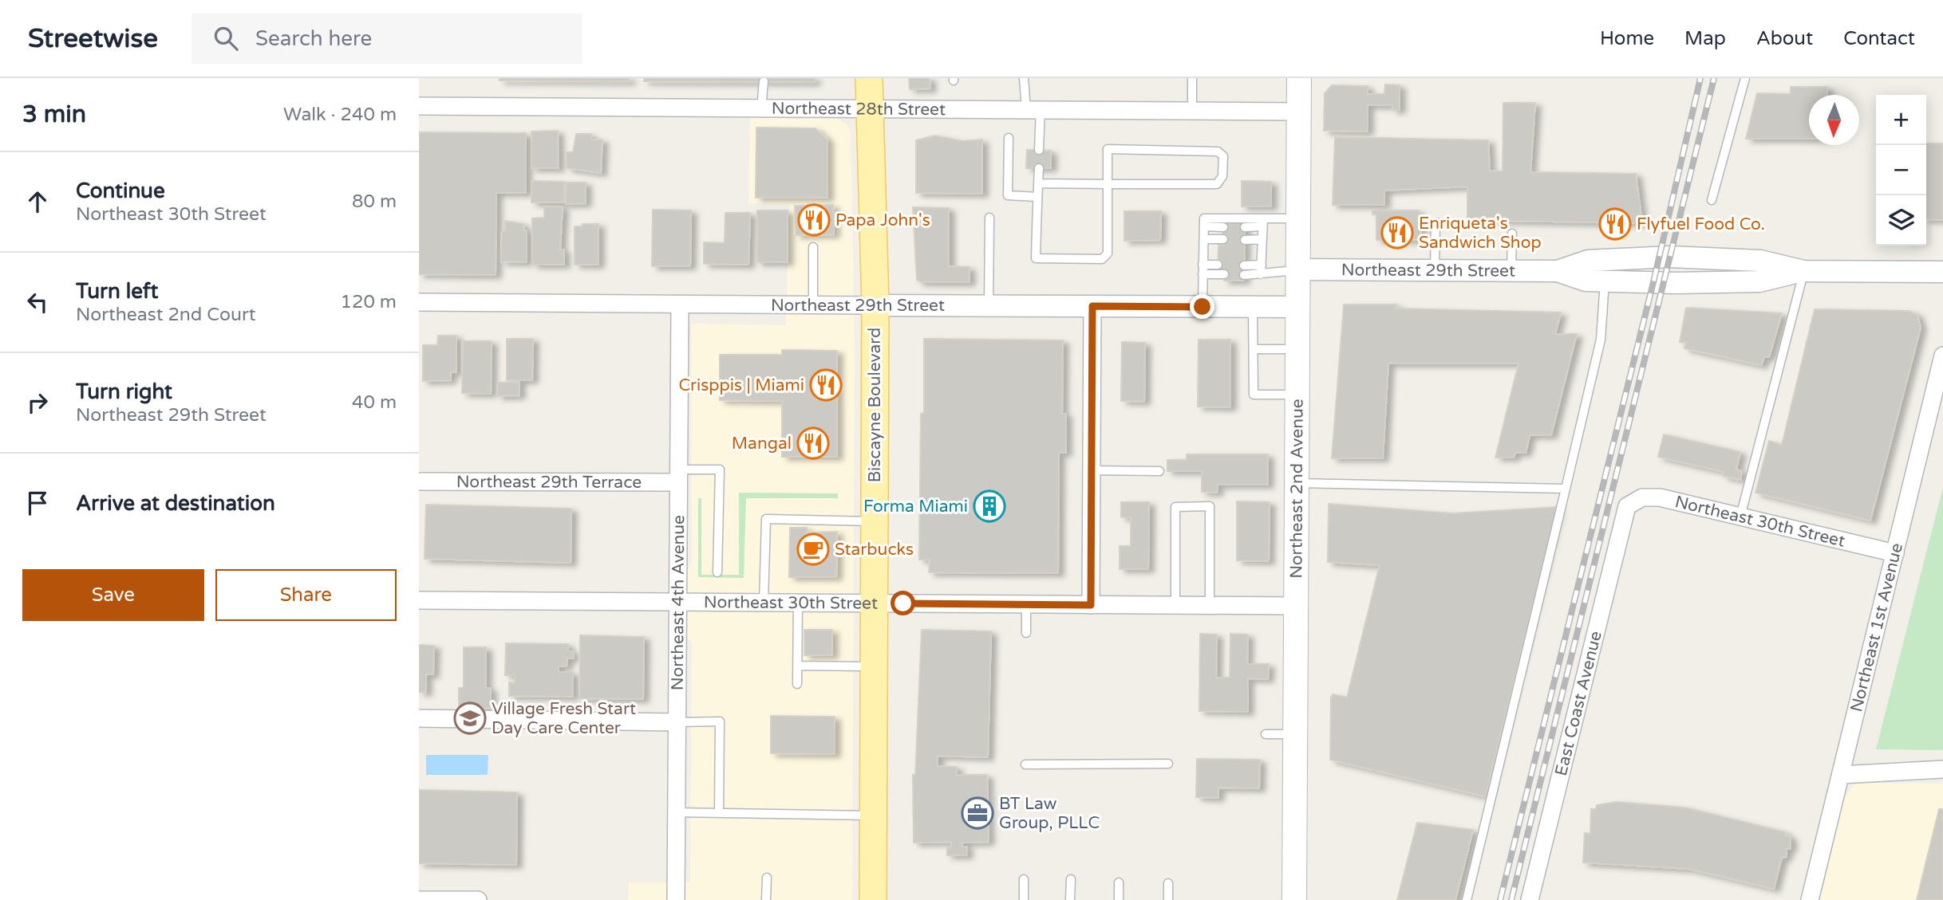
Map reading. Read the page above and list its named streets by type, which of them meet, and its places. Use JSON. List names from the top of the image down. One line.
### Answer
{"streets":{"main road":["Biscayne Boulevard","Northeast 2nd Avenue"],"street":["Northeast 28th Street","Northeast 29th Street","Northeast 29th Terrace","Northeast 30th Street","Northeast 4th Avenue","Northeast 1st Avenue","East Coast Avenue"]},"crossings":[["Northeast 28th Street","Biscayne Boulevard"],["Northeast 28th Street","Northeast 2nd Avenue"],["Northeast 29th Street","Biscayne Boulevard"],["Northeast 29th Street","Northeast 2nd Avenue"],["Northeast 29th Street","Northeast 4th Avenue"],["Biscayne Boulevard","Northeast 30th Street"],["Northeast 29th Terrace","Northeast 4th Avenue"],["Northeast 2nd Avenue","Northeast 30th Street"],["Northeast 30th Street","Northeast 4th Avenue"],["Northeast 30th Street","Northeast 1st Avenue"],["Northeast 30th Street","East Coast Avenue"]],"places":{"restaurant":["Papa John's","Flyfuel Food Co.","Enriqueta's Sandwich Shop","Crisppis | Miami","Mangal"],"building":["Forma Miami"],"cafe":["Starbucks"],"school or university":["Village Fresh Start Day Care Center"],"office":["BT Law Group, PLLC"]},"north":"bottom","page":{"header":"Streetwise","search":"Search here","nav":["Home","Map","About","Contact"],"heading":["3 min","Walk · 240 m"],"map_buttons":["+","−"],"list":[["Continue","Northeast 30th Street","80 m"],["Turn left","Northeast 2nd Court","120 m"],["Turn right","Northeast 29th Street","40 m"],"Arrive at destination"],"buttons":["Save","Share"]}}
